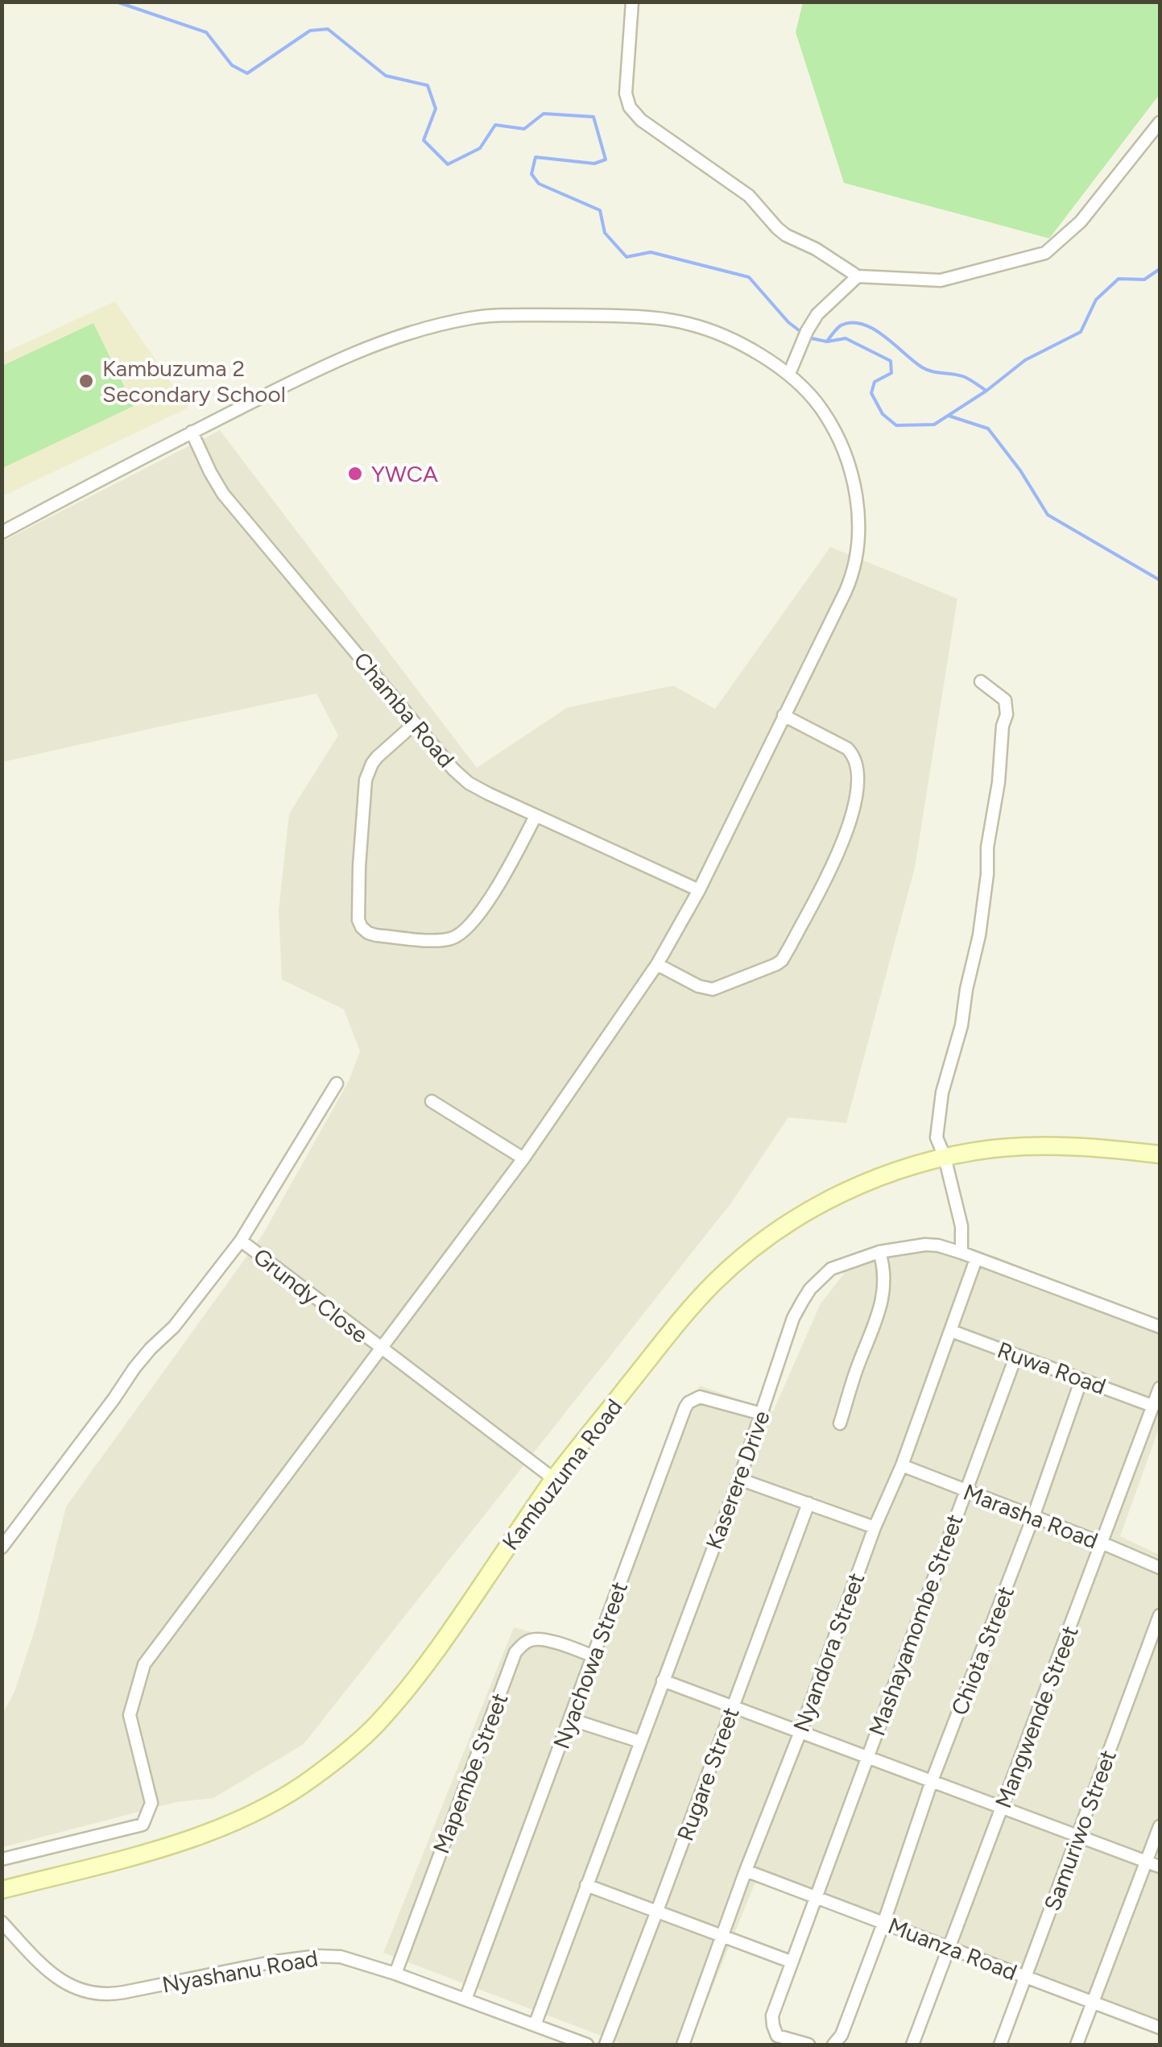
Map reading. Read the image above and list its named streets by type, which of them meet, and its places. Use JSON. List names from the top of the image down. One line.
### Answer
{"streets":{"main road":["Kambuzuma Road"],"street":["Chamba Road","Grundy Close","Ruwa Road","Kaserere Drive","Marasha Road","Mashayamombe Street","Chiota Street","Nyandora Street","Nyachowa Street","Mangwende Street","Mapembe Street","Rugare Street","Samuriwo Street","Muanza Road","Nyashanu Road"]},"crossings":[["Grundy Close","Kambuzuma Road"],["Ruwa Road","Mashayamombe Street"],["Ruwa Road","Chiota Street"],["Ruwa Road","Nyandora Street"],["Ruwa Road","Mangwende Street"],["Kaserere Drive","Nyandora Street"],["Kaserere Drive","Nyachowa Street"],["Kaserere Drive","Nyashanu Road"],["Marasha Road","Mashayamombe Street"],["Marasha Road","Chiota Street"],["Marasha Road","Nyandora Street"],["Marasha Road","Mangwende Street"],["Mashayamombe Street","Muanza Road"],["Chiota Street","Muanza Road"],["Nyandora Street","Muanza Road"],["Nyachowa Street","Mapembe Street"],["Nyachowa Street","Nyashanu Road"],["Mangwende Street","Muanza Road"],["Mapembe Street","Nyashanu Road"],["Samuriwo Street","Muanza Road"]],"places":["Kambuzuma 2 Secondary School","YWCA"]}
